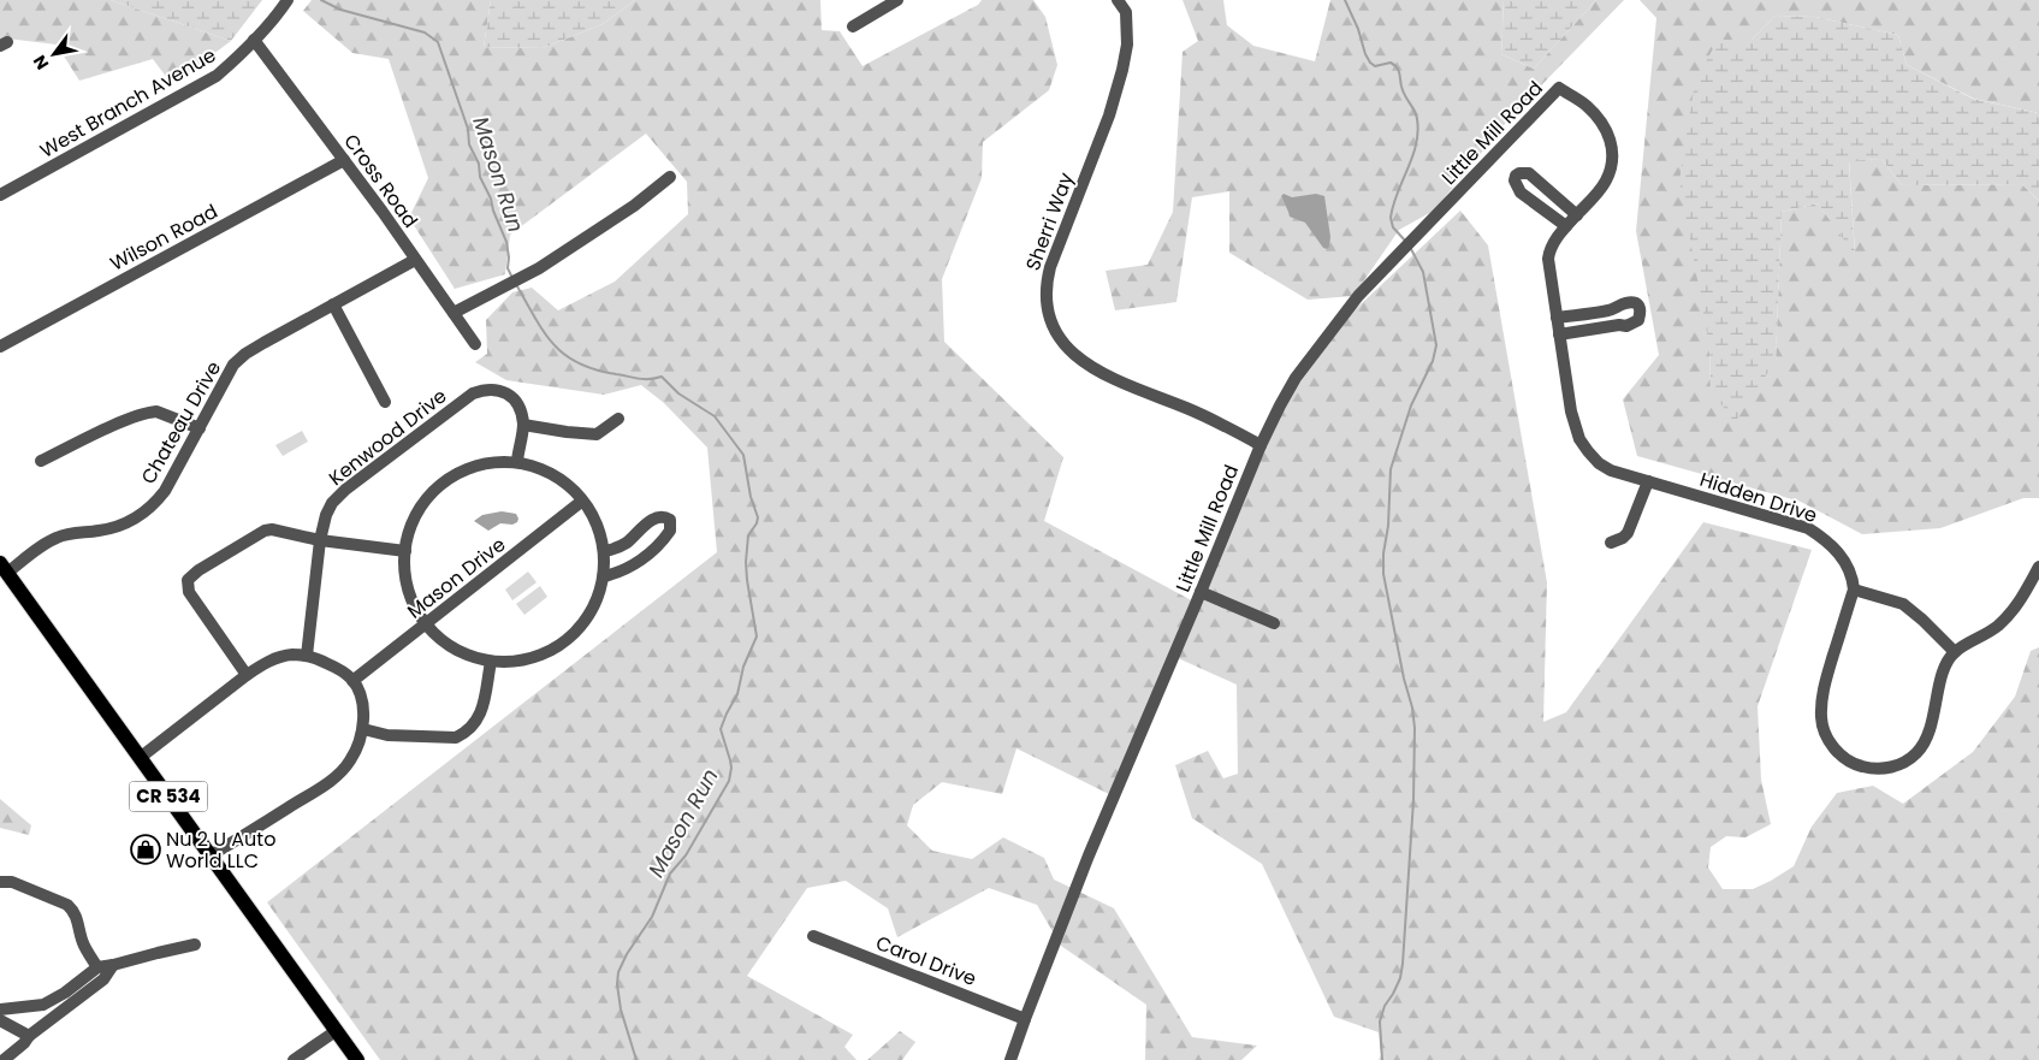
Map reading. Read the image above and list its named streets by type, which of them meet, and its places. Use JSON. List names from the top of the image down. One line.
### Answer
{"streets":{"main road":["CR 534"],"street":["West Branch Avenue","Little Mill Road","Cross Road","Sherri Way","Wilson Road","Chateau Drive","Kenwood Drive","Hidden Drive","Mason Drive","Carol Drive"]},"crossings":[["West Branch Avenue","Cross Road"],["Little Mill Road","Sherri Way"],["Little Mill Road","Hidden Drive"],["Little Mill Road","Carol Drive"],["Cross Road","Wilson Road"],["Cross Road","Chateau Drive"],["Chateau Drive","CR 534"]],"water":["Mason Run"],"places":{"shop":["Nu 2 U Auto World LLC"]},"north":"bottom left"}
